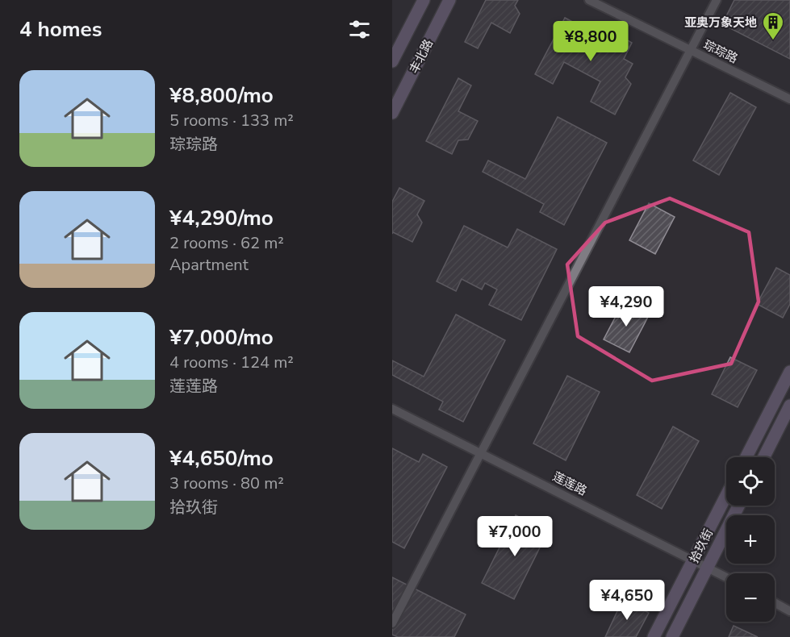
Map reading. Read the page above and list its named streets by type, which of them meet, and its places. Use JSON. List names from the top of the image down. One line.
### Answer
{"streets":{"main road":["丰北路","拾玖街"],"street":["琮琮路","莲莲路"]},"crossings":[["莲莲路","拾玖街"]],"places":{"building":["亚奥万象天地"]},"page":{"heading":"4 homes","price":["¥8,800","¥4,290","¥7,000","¥4,650"],"list":[{"name":"¥8,800/mo","note":"5 rooms · 133 m² · 琮琮路"},{"name":"¥4,290/mo","note":"2 rooms · 62 m² · Apartment"},{"name":"¥7,000/mo","note":"4 rooms · 124 m² · 莲莲路"},{"name":"¥4,650/mo","note":"3 rooms · 80 m² · 拾玖街"}],"map_buttons":["+","−"]}}
